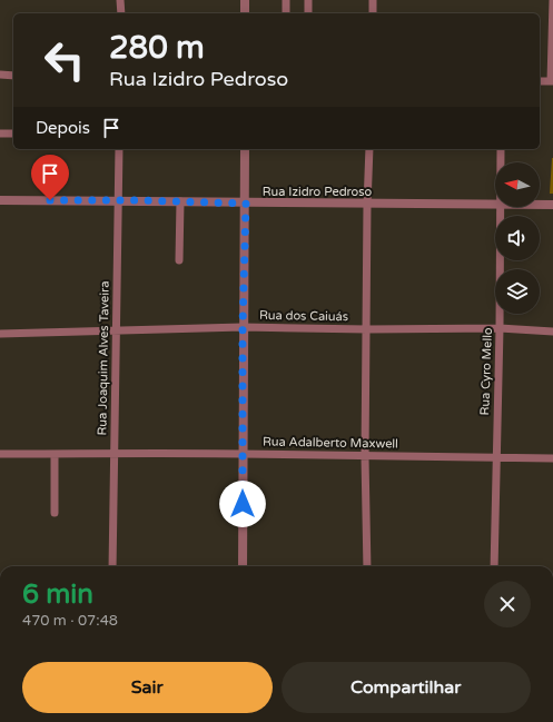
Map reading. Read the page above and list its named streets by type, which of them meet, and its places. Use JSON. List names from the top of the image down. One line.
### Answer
{"streets":{"street":["Rua Izidro Pedroso","Rua dos Caiuás","Rua Joaquim Alves Taveira","Rua Cyro Mello","Rua Adalberto Maxwell"]},"crossings":[["Rua Izidro Pedroso","Rua Joaquim Alves Taveira"],["Rua dos Caiuás","Rua Joaquim Alves Taveira"],["Rua dos Caiuás","Rua Cyro Mello"],["Rua Joaquim Alves Taveira","Rua Adalberto Maxwell"],["Rua Cyro Mello","Rua Adalberto Maxwell"]],"north":"left","page":{"turn":["280 m","Rua Izidro Pedroso"],"then":"Depois","heading":["6 min","470 m · 07:48"],"buttons":["Sair","Compartilhar"]}}
